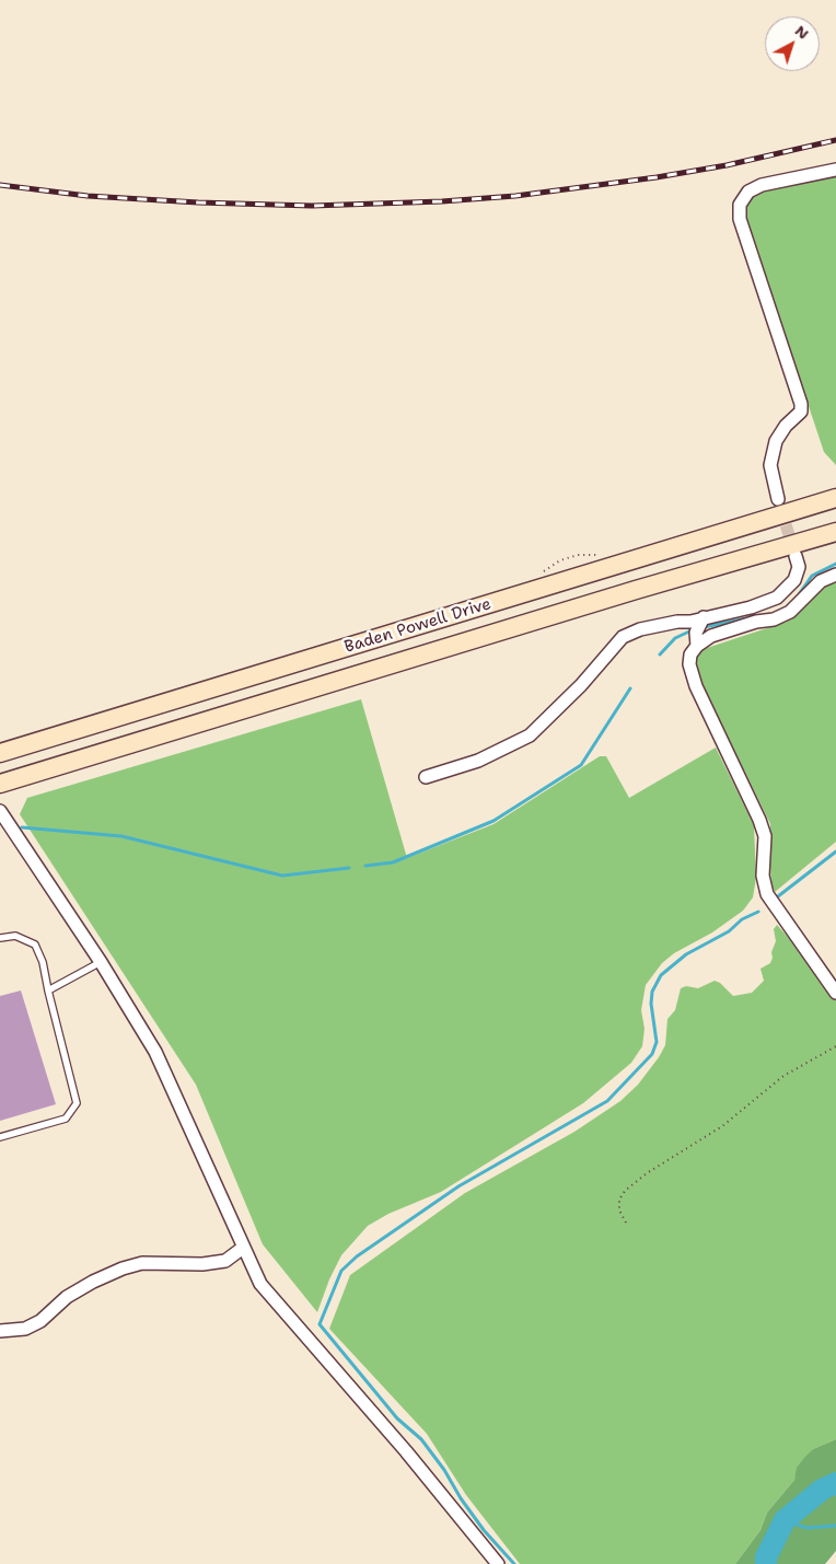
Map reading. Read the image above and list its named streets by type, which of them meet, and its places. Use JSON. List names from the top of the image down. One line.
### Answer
{"streets":{"main road":["Baden Powell Drive"]},"north":"top right"}
